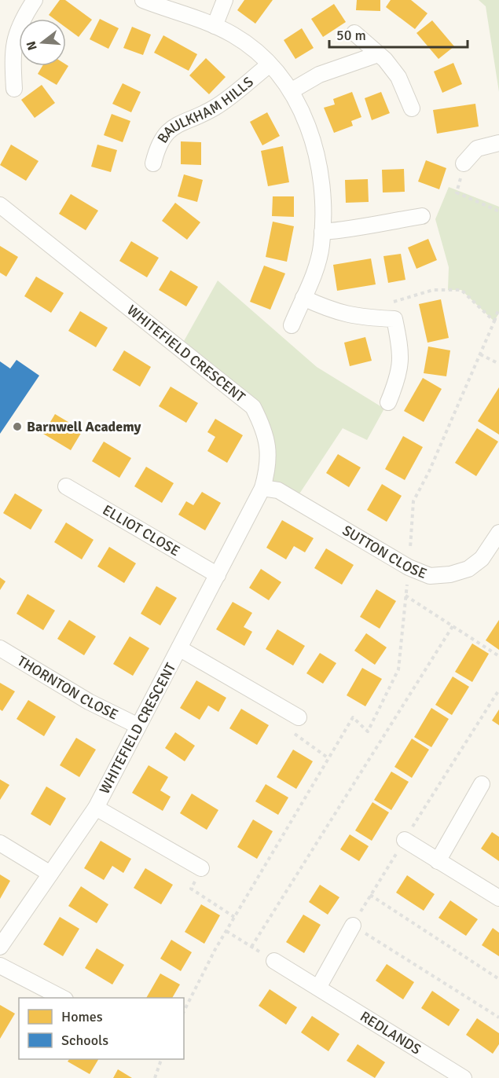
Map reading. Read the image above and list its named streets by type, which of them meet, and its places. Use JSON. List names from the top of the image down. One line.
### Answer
{"streets":{"street":["BAULKHAM HILLS","WHITEFIELD CRESCENT","ELLIOT CLOSE","SUTTON CLOSE","THORNTON CLOSE","REDLANDS"]},"crossings":[["WHITEFIELD CRESCENT","ELLIOT CLOSE"],["WHITEFIELD CRESCENT","SUTTON CLOSE"],["WHITEFIELD CRESCENT","THORNTON CLOSE"]],"places":["Barnwell Academy"],"legend":["Homes","Schools"],"scale_bar":"50 m","north":"left"}
